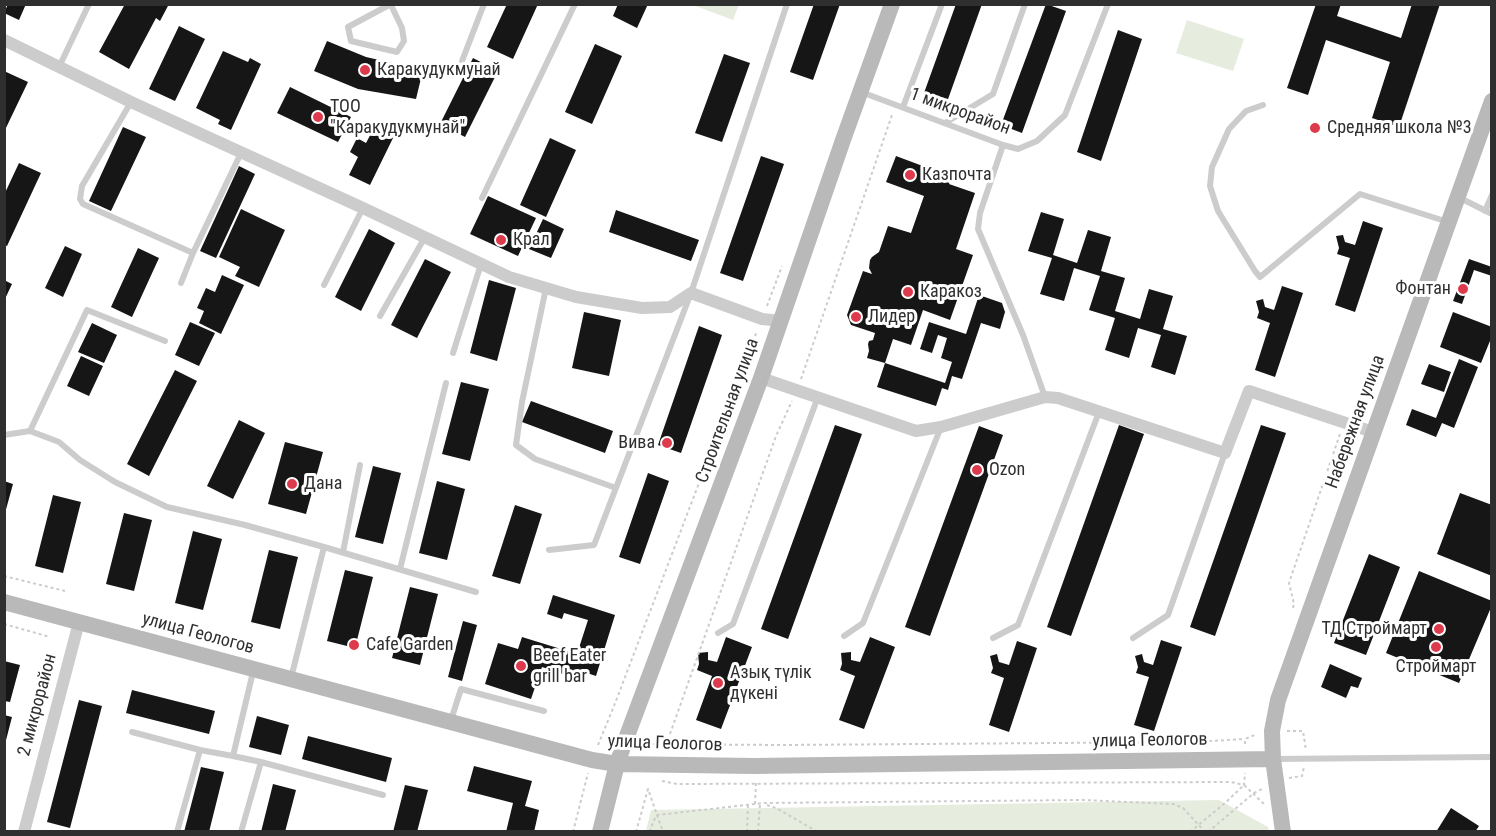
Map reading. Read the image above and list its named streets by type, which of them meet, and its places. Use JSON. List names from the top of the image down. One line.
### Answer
{"streets":{"street":["Строительная улица","Набережная улица","улица Геологов","2 микрорайон"],"lane":["1 микрорайон"]},"crossings":[["1 микрорайон","Строительная улица"],["Строительная улица","улица Геологов"],["Набережная улица","улица Геологов"],["улица Геологов","2 микрорайон"]],"places":["Каракудукмунай","ТОО \"Каракудукмунай\"","Средняя школа №3","Казпочта","Крал","Фонтан","Каракоз","Лидер","Вива","Ozon","Дана","ТД Строймарт","Cafe Garden","Строймарт","Beef Eater grill bar","Азық түлік дүкені"]}
